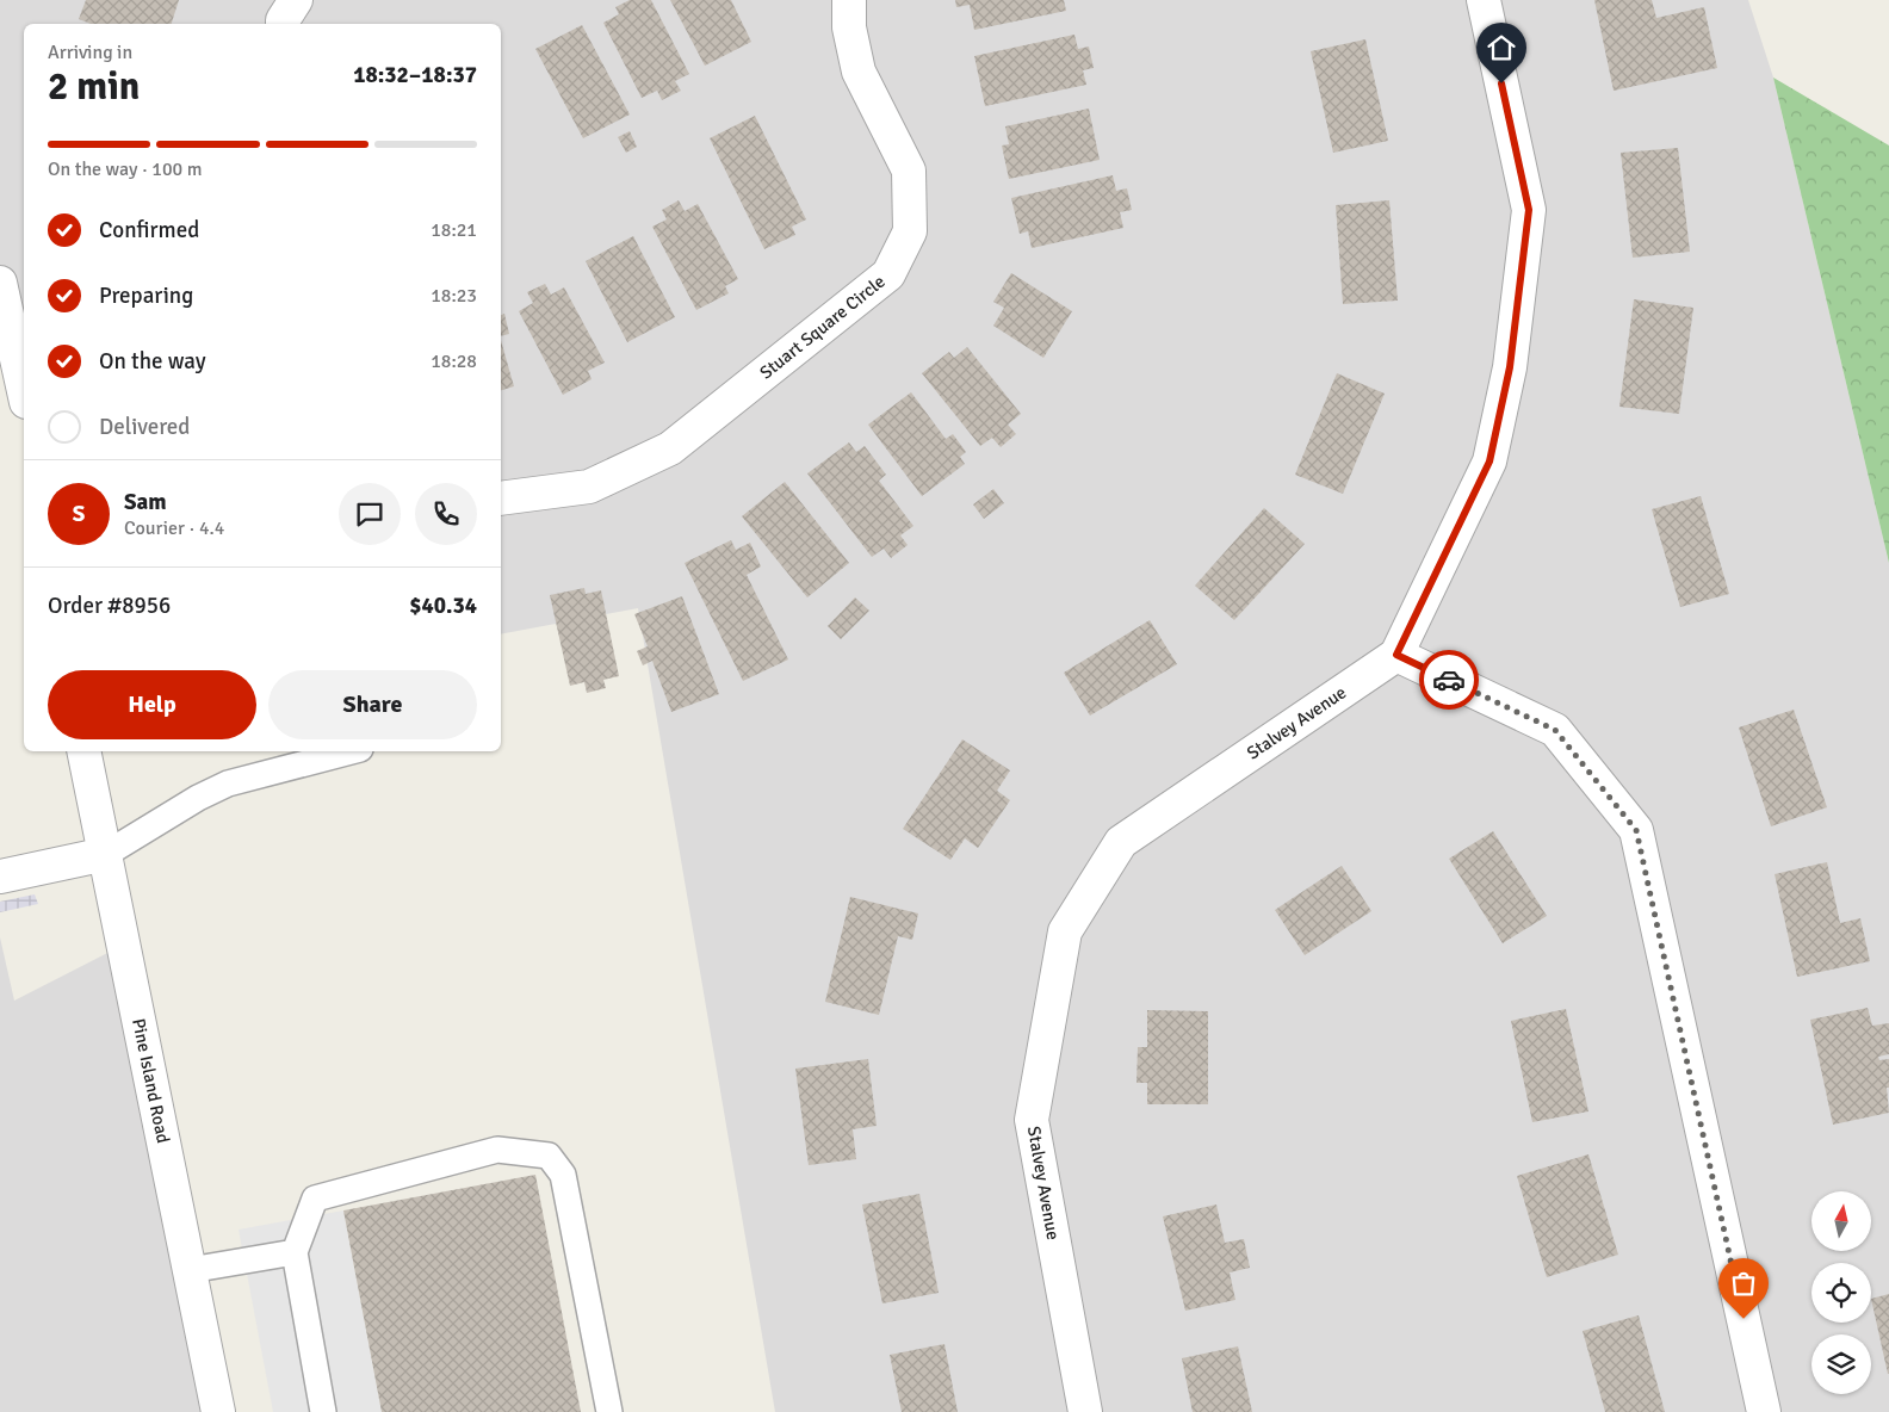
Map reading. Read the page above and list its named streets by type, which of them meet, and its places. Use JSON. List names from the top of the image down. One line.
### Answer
{"streets":{"street":["Stuart Square Circle","Stalvey Avenue","Pine Island Road"]},"north":"top","page":{"heading":["2 min","Arriving in","18:32–18:37"],"panel":["Sam","Courier · 4.4","Order #8956","$40.34"],"bar":"On the way · 100 m","list":[["Confirmed","18:21"],["Preparing","18:23"],["On the way","18:28"],"Delivered"],"round":"S","buttons":["Help","Share"]}}
